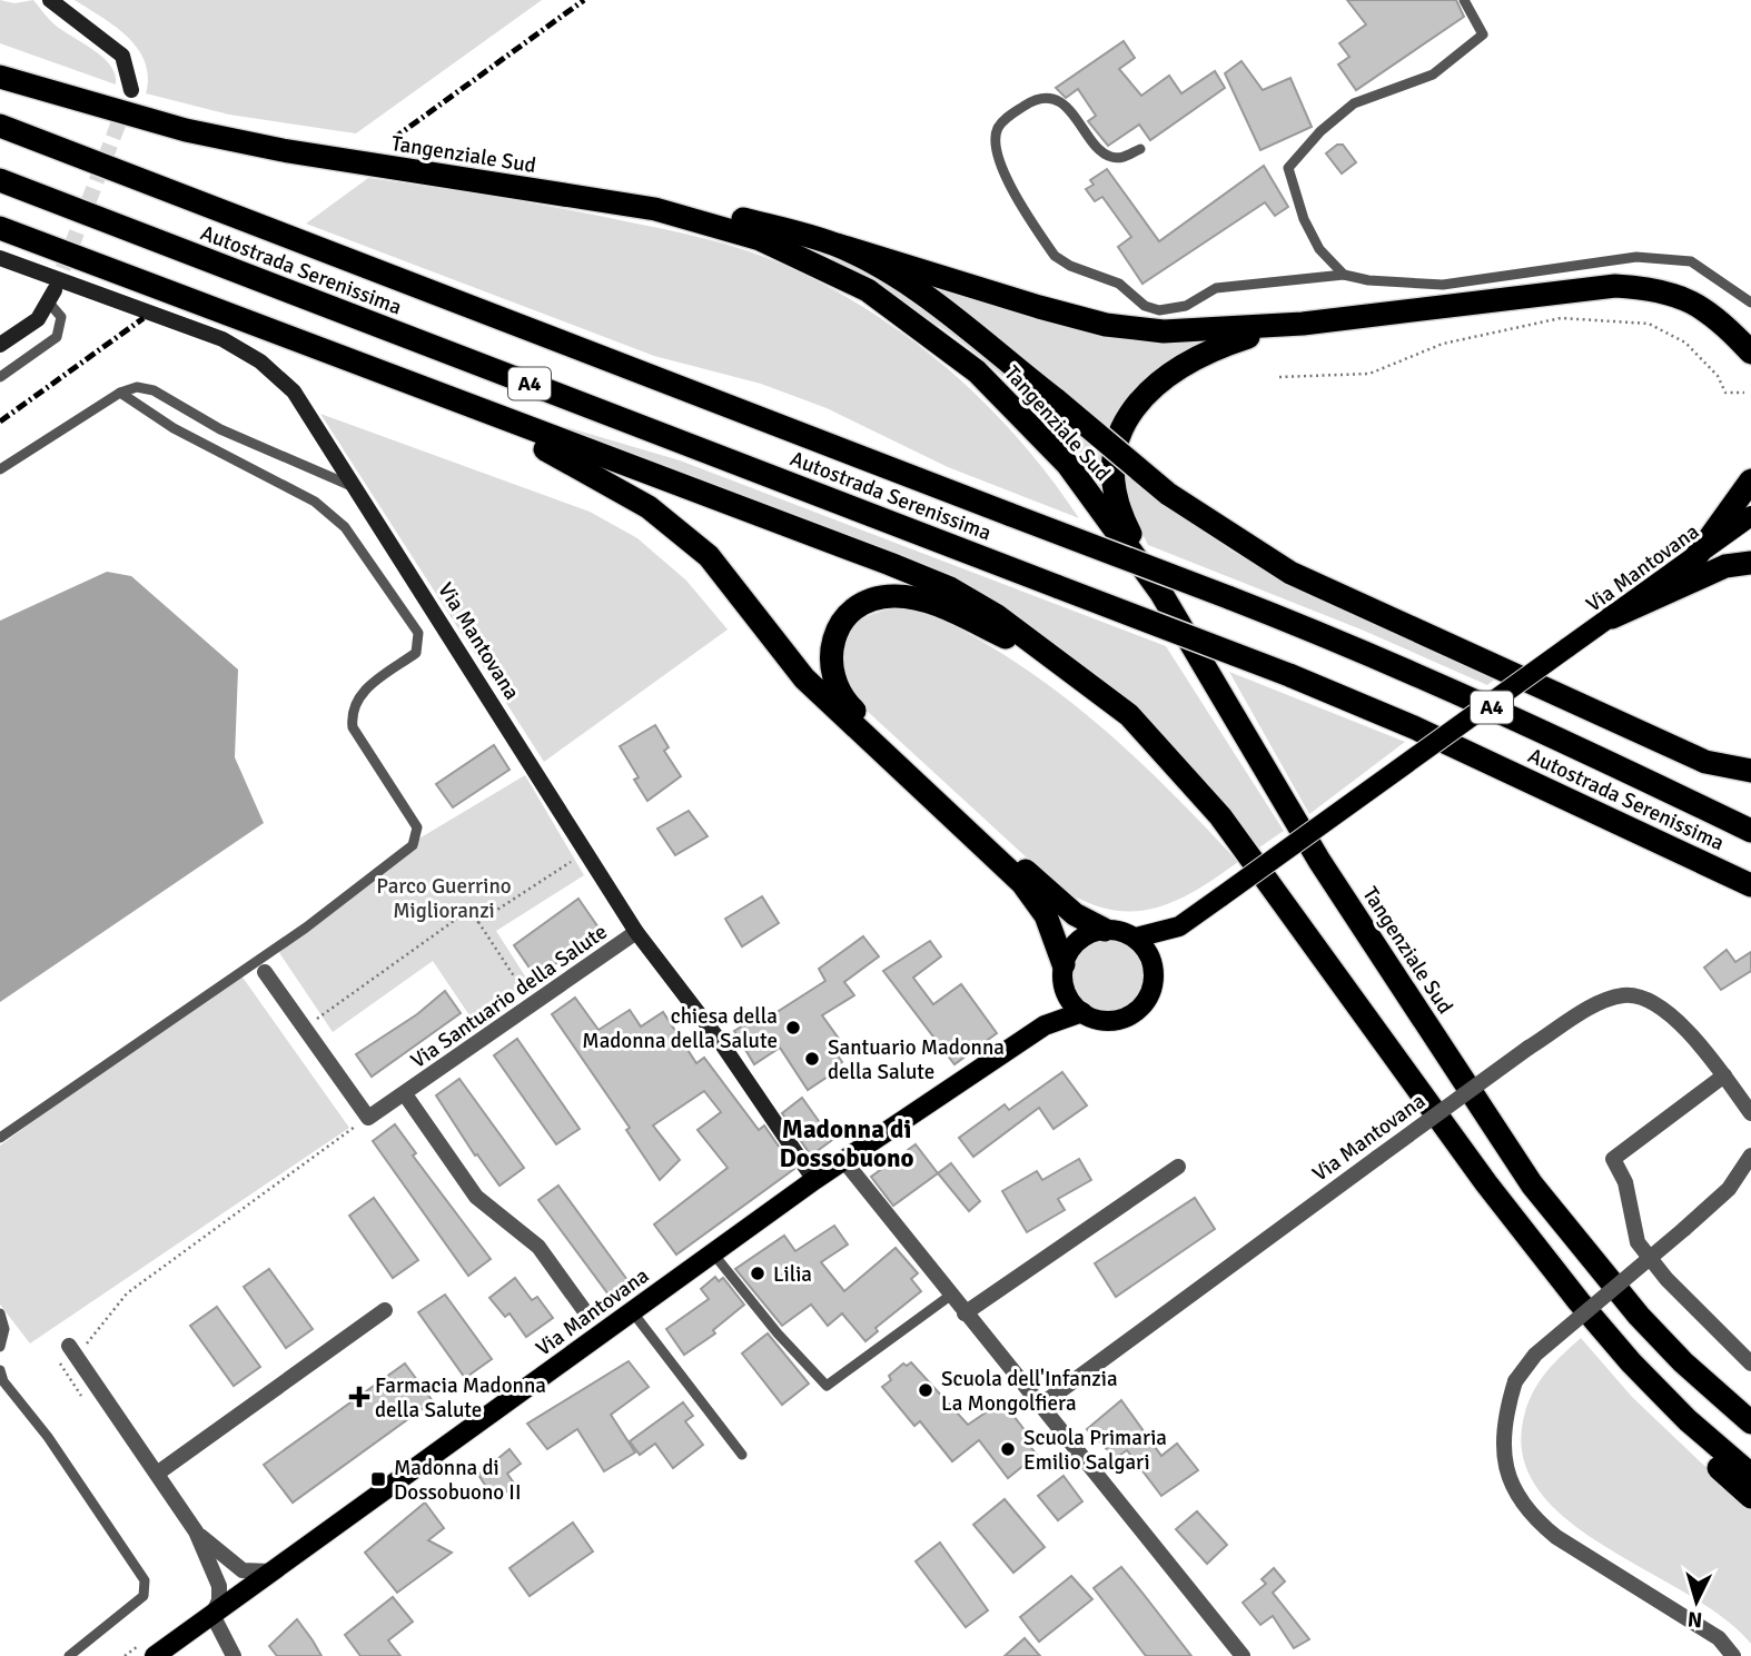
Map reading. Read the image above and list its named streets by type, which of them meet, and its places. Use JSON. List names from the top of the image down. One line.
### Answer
{"streets":{"highway":["Tangenziale Sud","Autostrada Serenissima","A4"],"main road":["Via Mantovana"],"street":["Via Santuario della Salute"]},"crossings":[["Via Mantovana","Via Santuario della Salute"]],"districts":["Madonna di Dossobuono"],"parks":["Parco Guerrino Miglioranzi"],"places":{"other":["chiesa della Madonna della Salute","Santuario Madonna della Salute","Lilia","Scuola dell'Infanzia La Mongolfiera","Scuola Primaria Emilio Salgari"],"health":["Farmacia Madonna della Salute"],"transit":["Madonna di Dossobuono II"]},"north":"bottom"}
